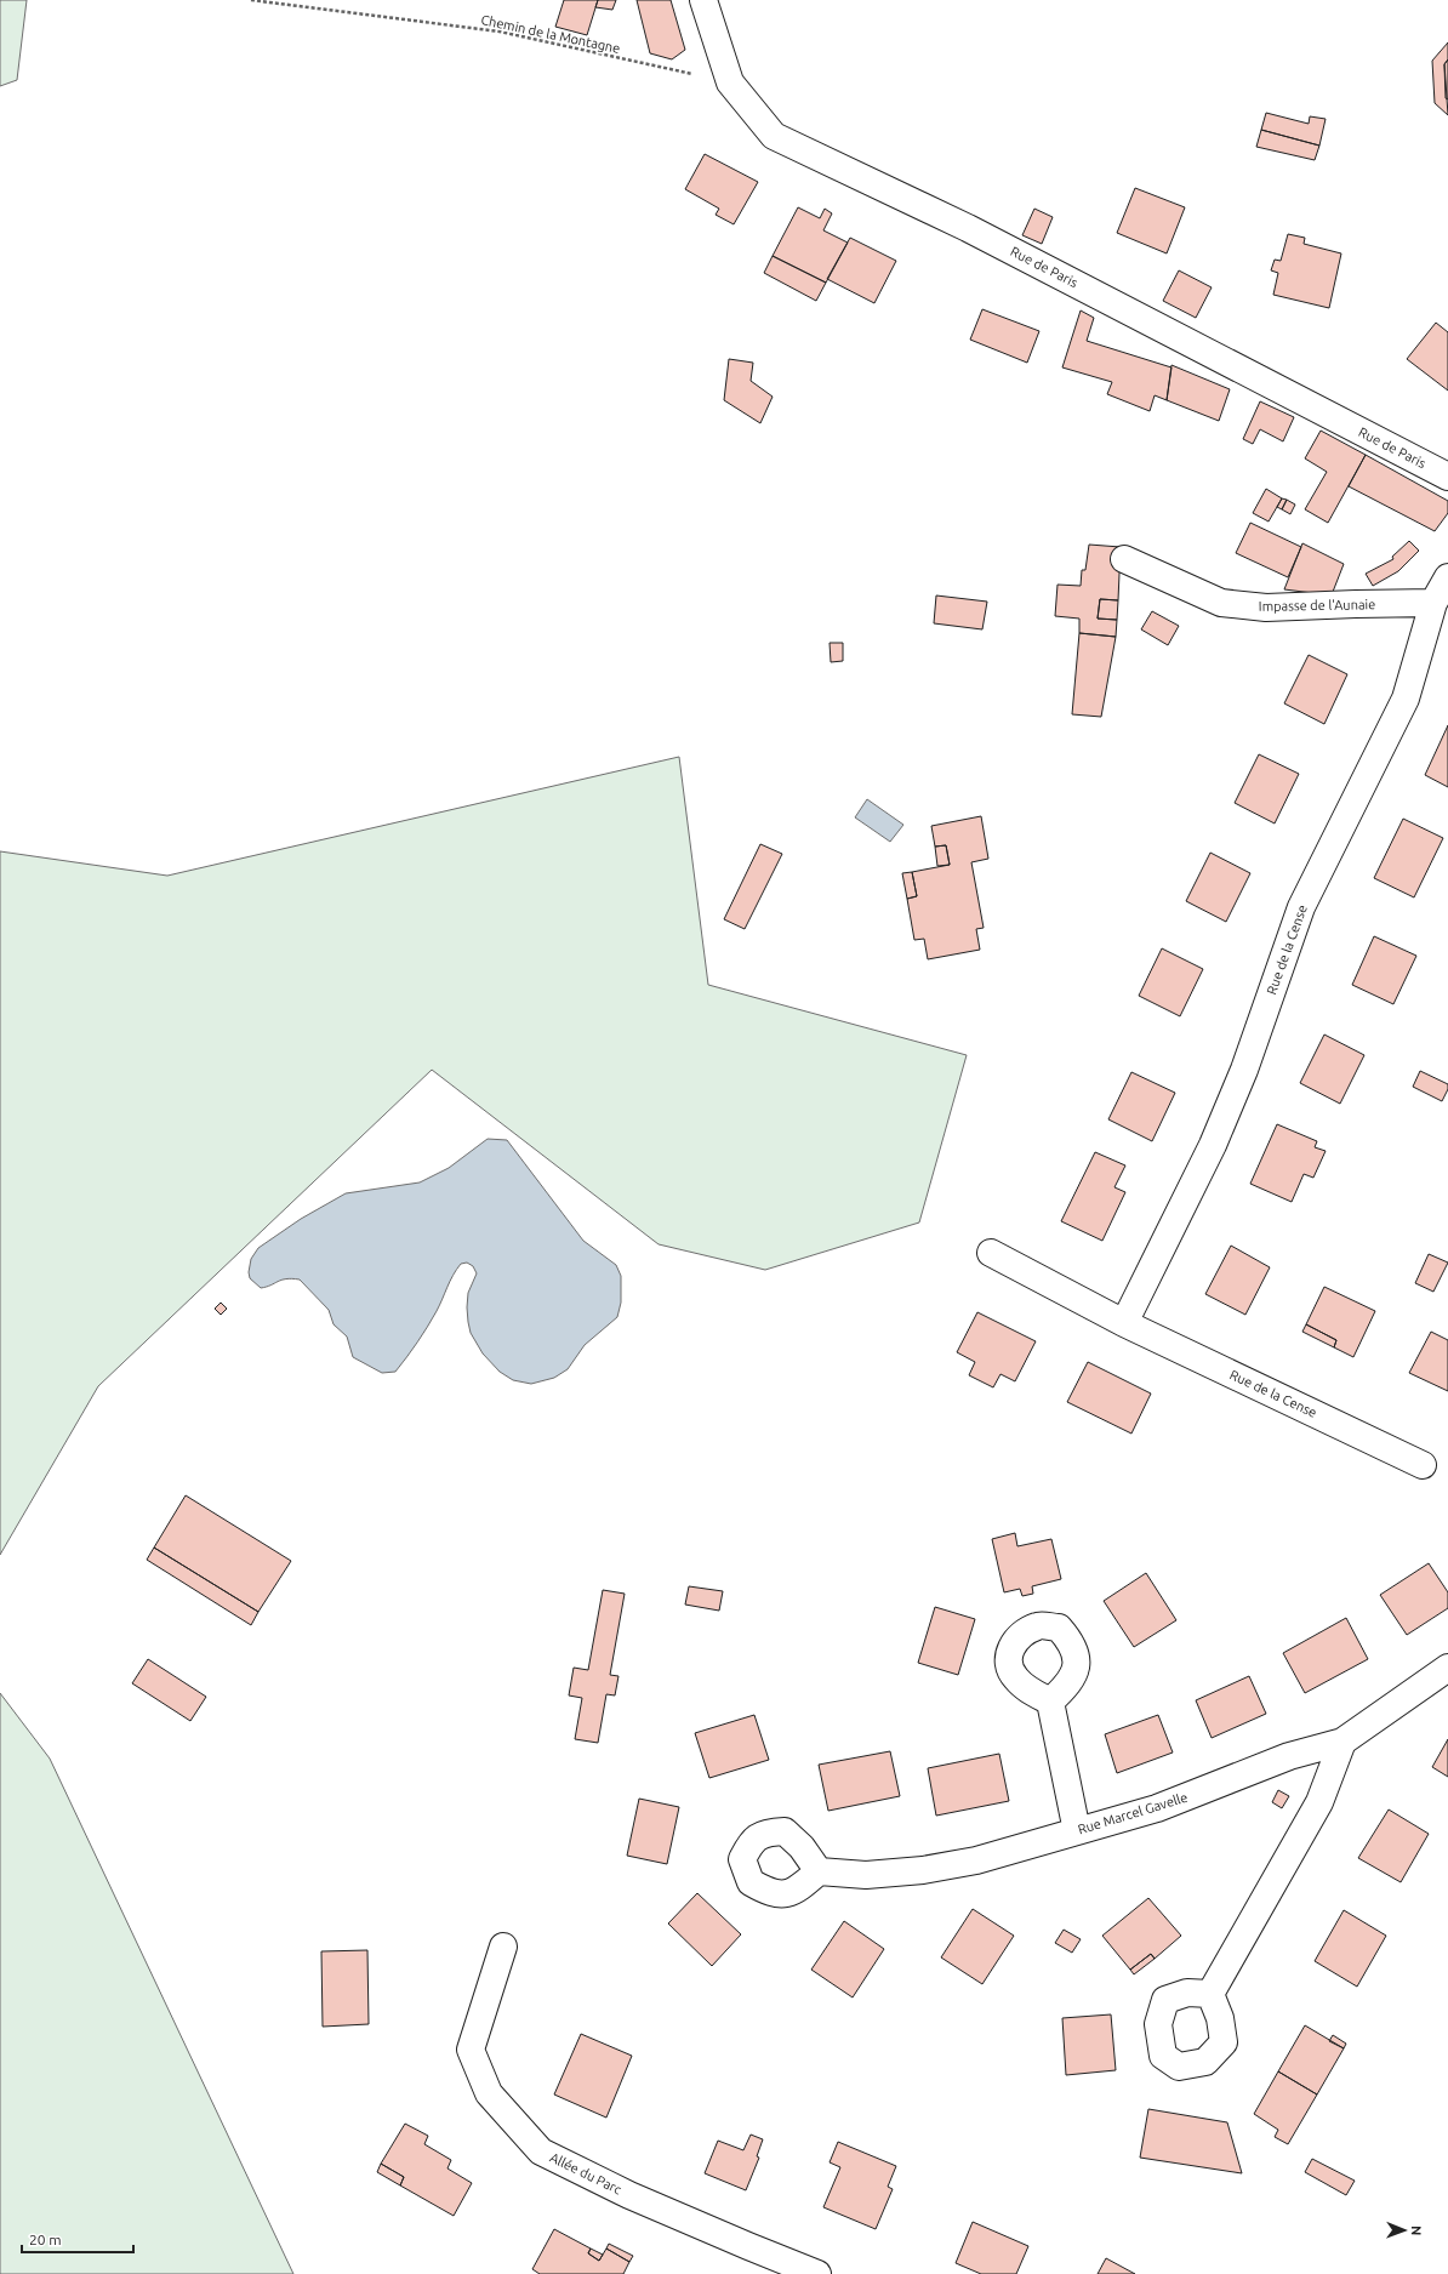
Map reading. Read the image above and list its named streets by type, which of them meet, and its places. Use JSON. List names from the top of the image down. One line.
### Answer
{"streets":{"street":["Rue de Paris","Impasse de l'Aunaie","Rue de la Cense","Rue Marcel Gavelle","Allée du Parc"],"path":["Chemin de la Montagne"]},"crossings":[["Chemin de la Montagne","Rue de Paris"],["Impasse de l'Aunaie","Rue de la Cense"]],"scale_bar":"20 m","north":"right"}
